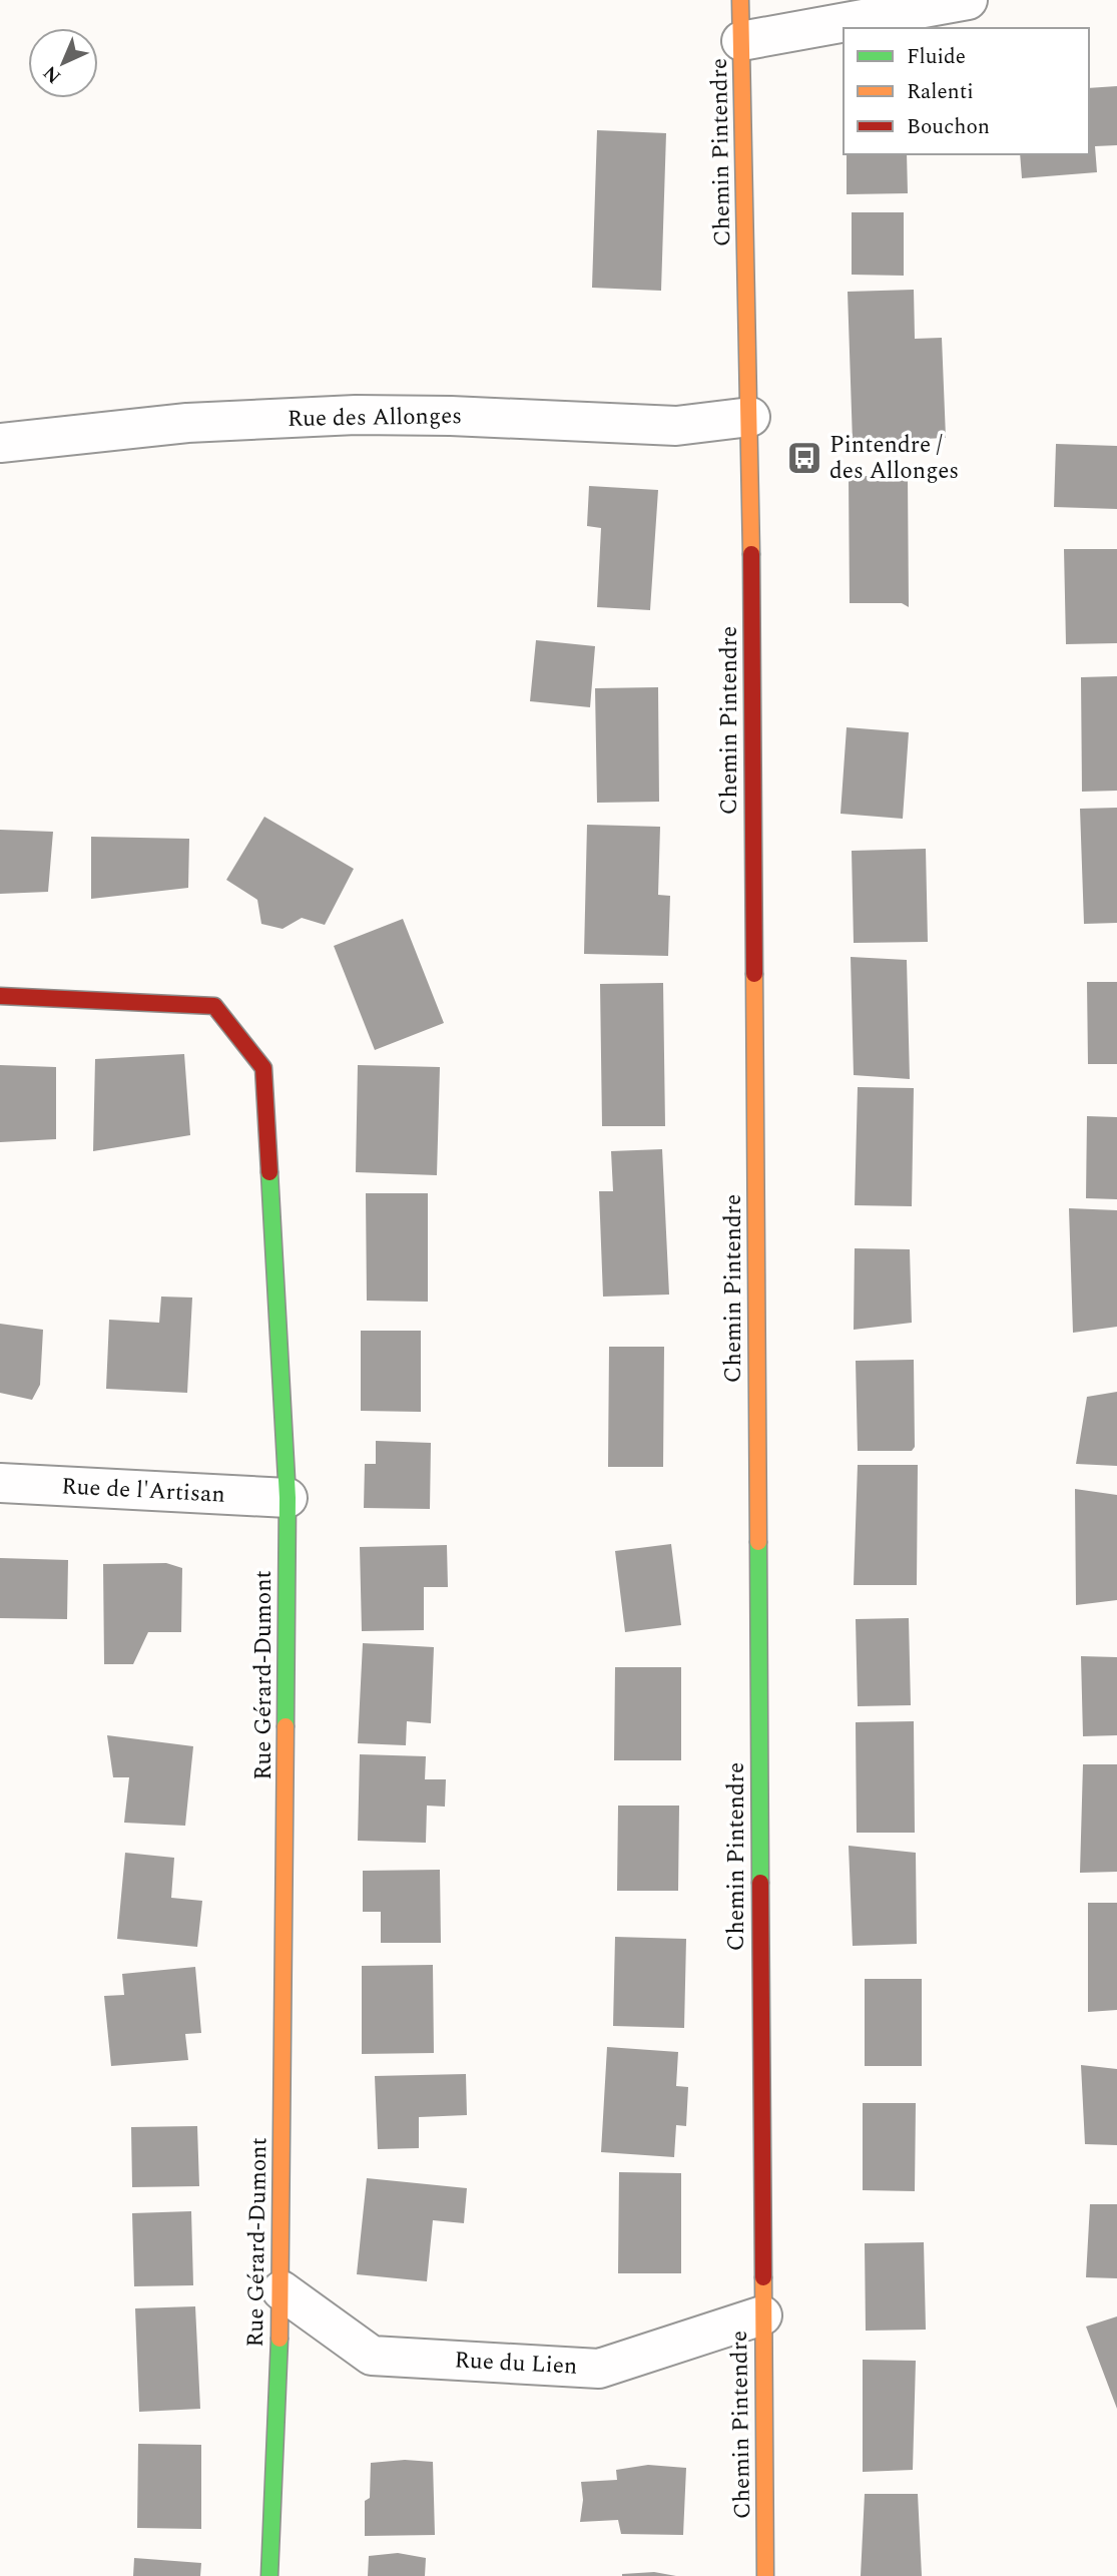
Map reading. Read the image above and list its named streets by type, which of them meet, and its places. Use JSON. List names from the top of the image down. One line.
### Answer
{"streets":{"street":["Chemin Pintendre","Rue des Allonges","Rue de l'Artisan","Rue Gérard-Dumont","Rue du Lien"]},"crossings":[["Chemin Pintendre","Rue des Allonges"],["Chemin Pintendre","Rue du Lien"],["Rue de l'Artisan","Rue Gérard-Dumont"],["Rue Gérard-Dumont","Rue du Lien"]],"places":{"bus stop":["Pintendre / des Allonges"]},"legend":["Fluide","Ralenti","Bouchon"],"north":"bottom left"}
